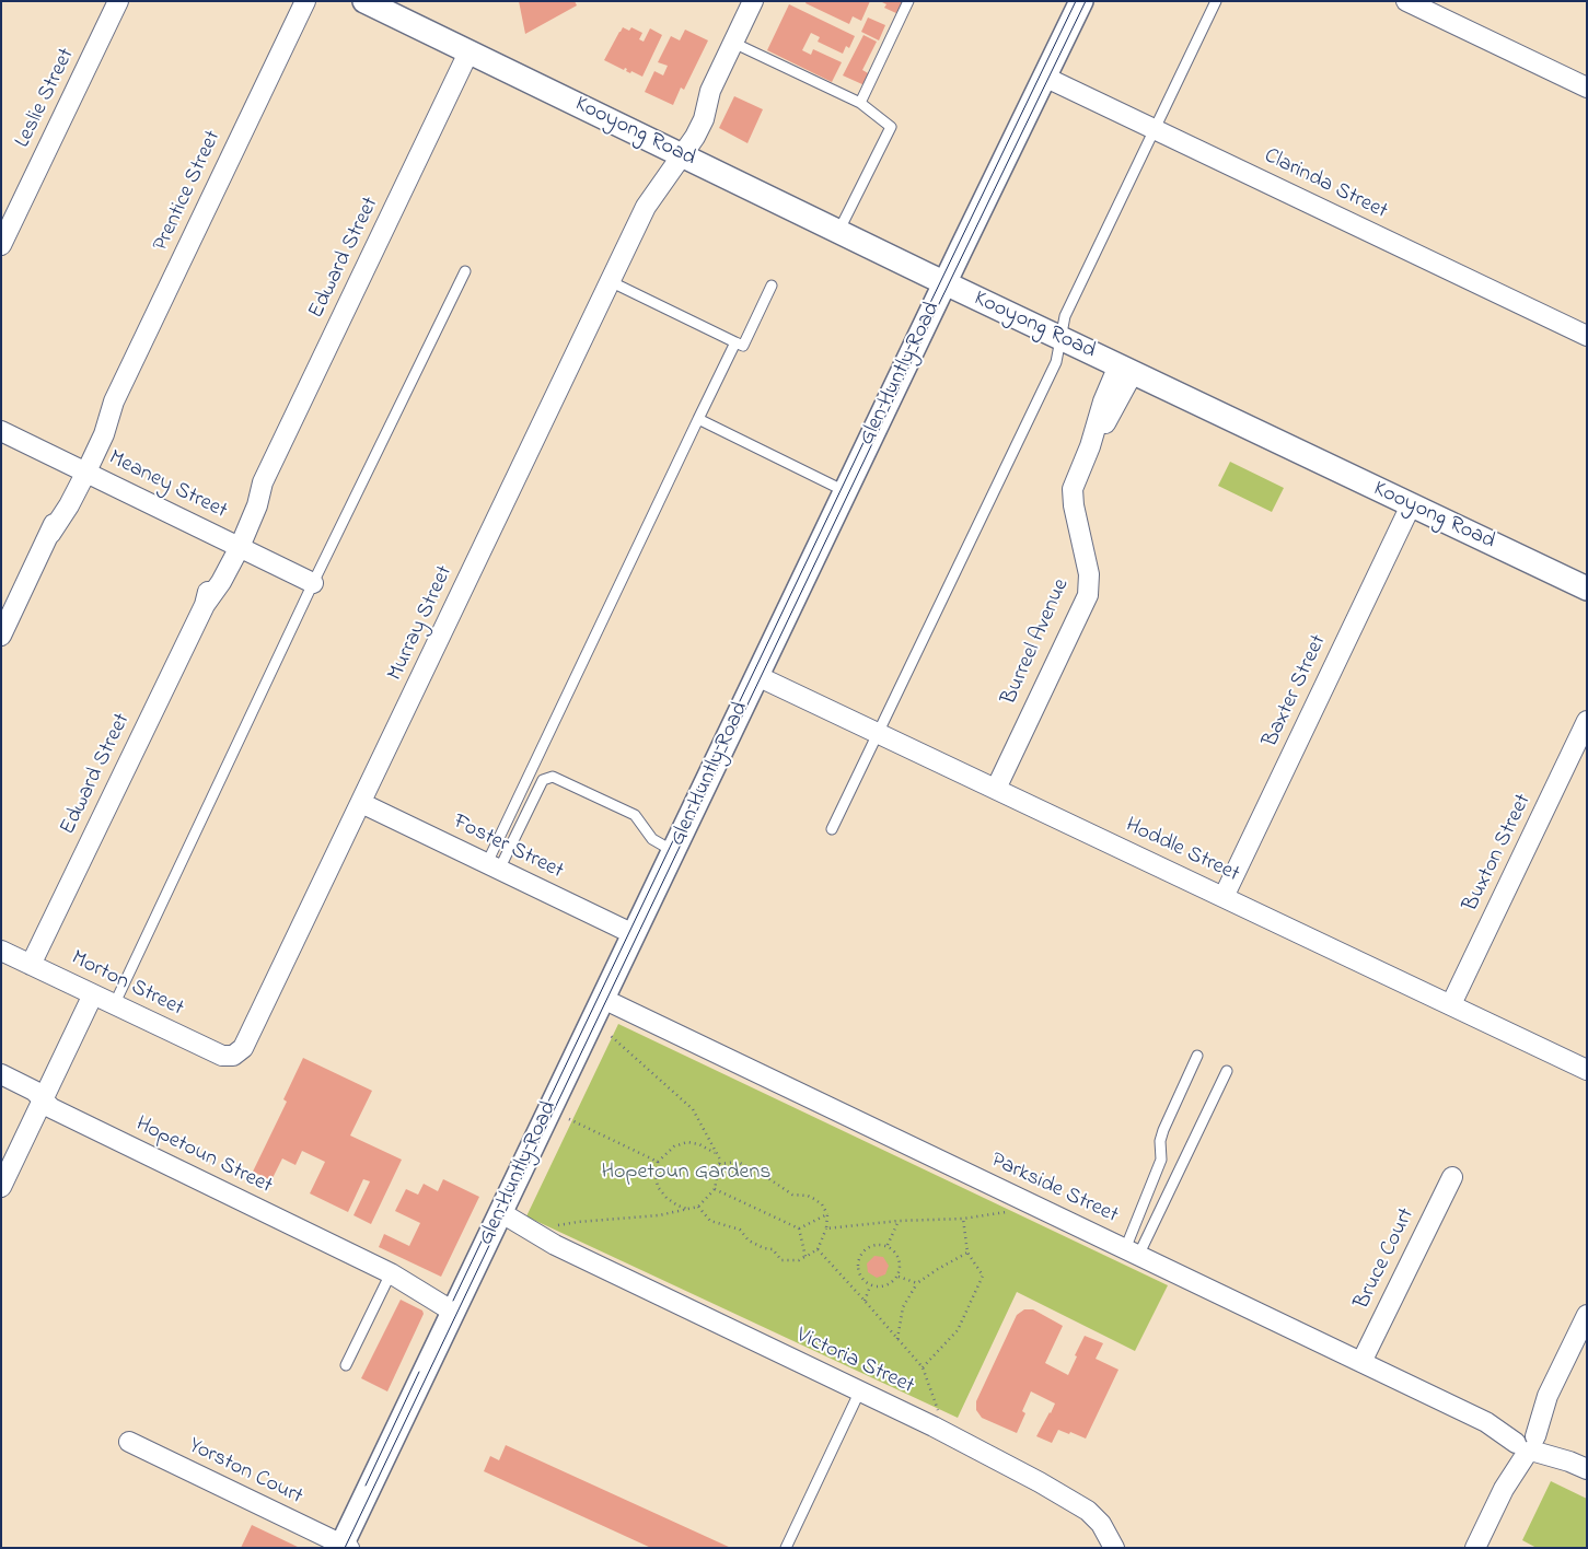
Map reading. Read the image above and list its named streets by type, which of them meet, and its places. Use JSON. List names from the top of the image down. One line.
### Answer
{"streets":{"street":["Leslie Street","Kooyong Road","Clarinda Street","Prentice Street","Edward Street","Glen Huntly Road","Meaney Street","Murray Street","Burreel Avenue","Baxter Street","Foster Street","Hoddle Street","Buxton Street","Morton Street","Hopetoun Street","Parkside Street","Bruce Court","Victoria Street","Yorston Court"]},"crossings":[["Kooyong Road","Edward Street"],["Kooyong Road","Glen Huntly Road"],["Kooyong Road","Murray Street"],["Kooyong Road","Burreel Avenue"],["Kooyong Road","Baxter Street"],["Clarinda Street","Glen Huntly Road"],["Prentice Street","Meaney Street"],["Edward Street","Meaney Street"],["Edward Street","Morton Street"],["Glen Huntly Road","Foster Street"],["Glen Huntly Road","Hoddle Street"],["Glen Huntly Road","Hopetoun Street"],["Glen Huntly Road","Parkside Street"],["Glen Huntly Road","Victoria Street"],["Glen Huntly Road","Yorston Court"],["Murray Street","Foster Street"],["Murray Street","Morton Street"],["Burreel Avenue","Hoddle Street"],["Baxter Street","Hoddle Street"],["Hoddle Street","Buxton Street"],["Parkside Street","Bruce Court"]],"parks":["Hopetoun Gardens"]}
